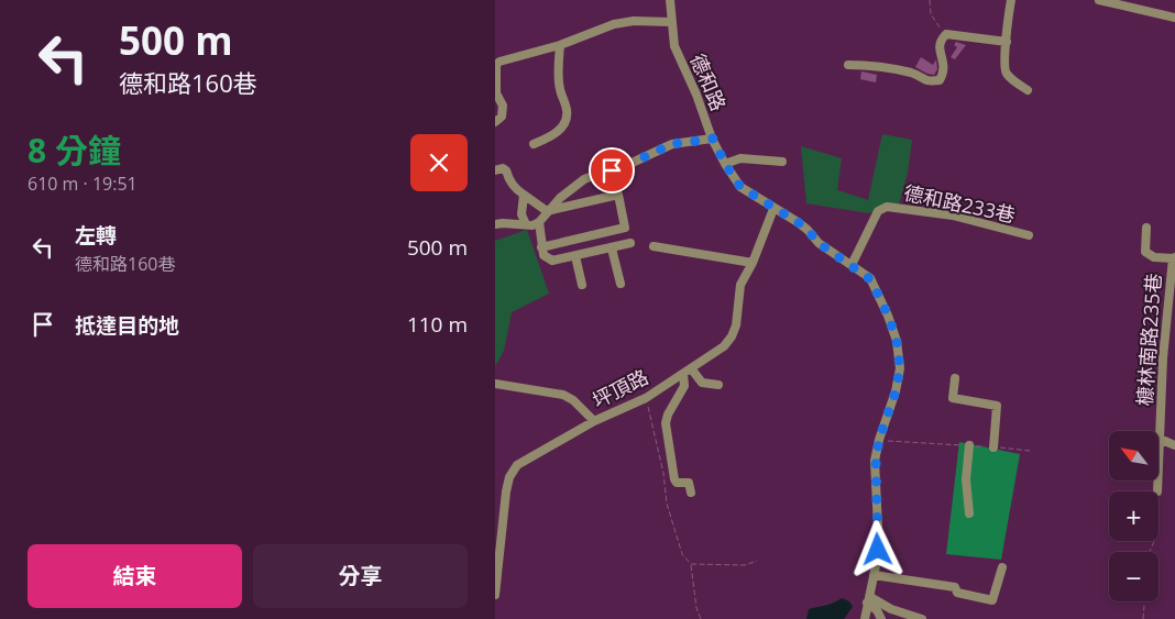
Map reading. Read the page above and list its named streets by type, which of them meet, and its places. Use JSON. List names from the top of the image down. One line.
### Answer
{"streets":{"street":["德和路","德和路233巷","槺林南路235巷","坪頂路"]},"crossings":[["德和路","德和路233巷"],["德和路","坪頂路"]],"north":"top left","page":{"turn":["500 m","德和路160巷"],"heading":["8 分鐘","610 m · 19:51"],"list":[{"name":"左轉","note":"德和路160巷","value":"500 m"},{"name":"抵達目的地","value":"110 m"}],"map_buttons":["+","−"],"buttons":["結束","分享"]}}
